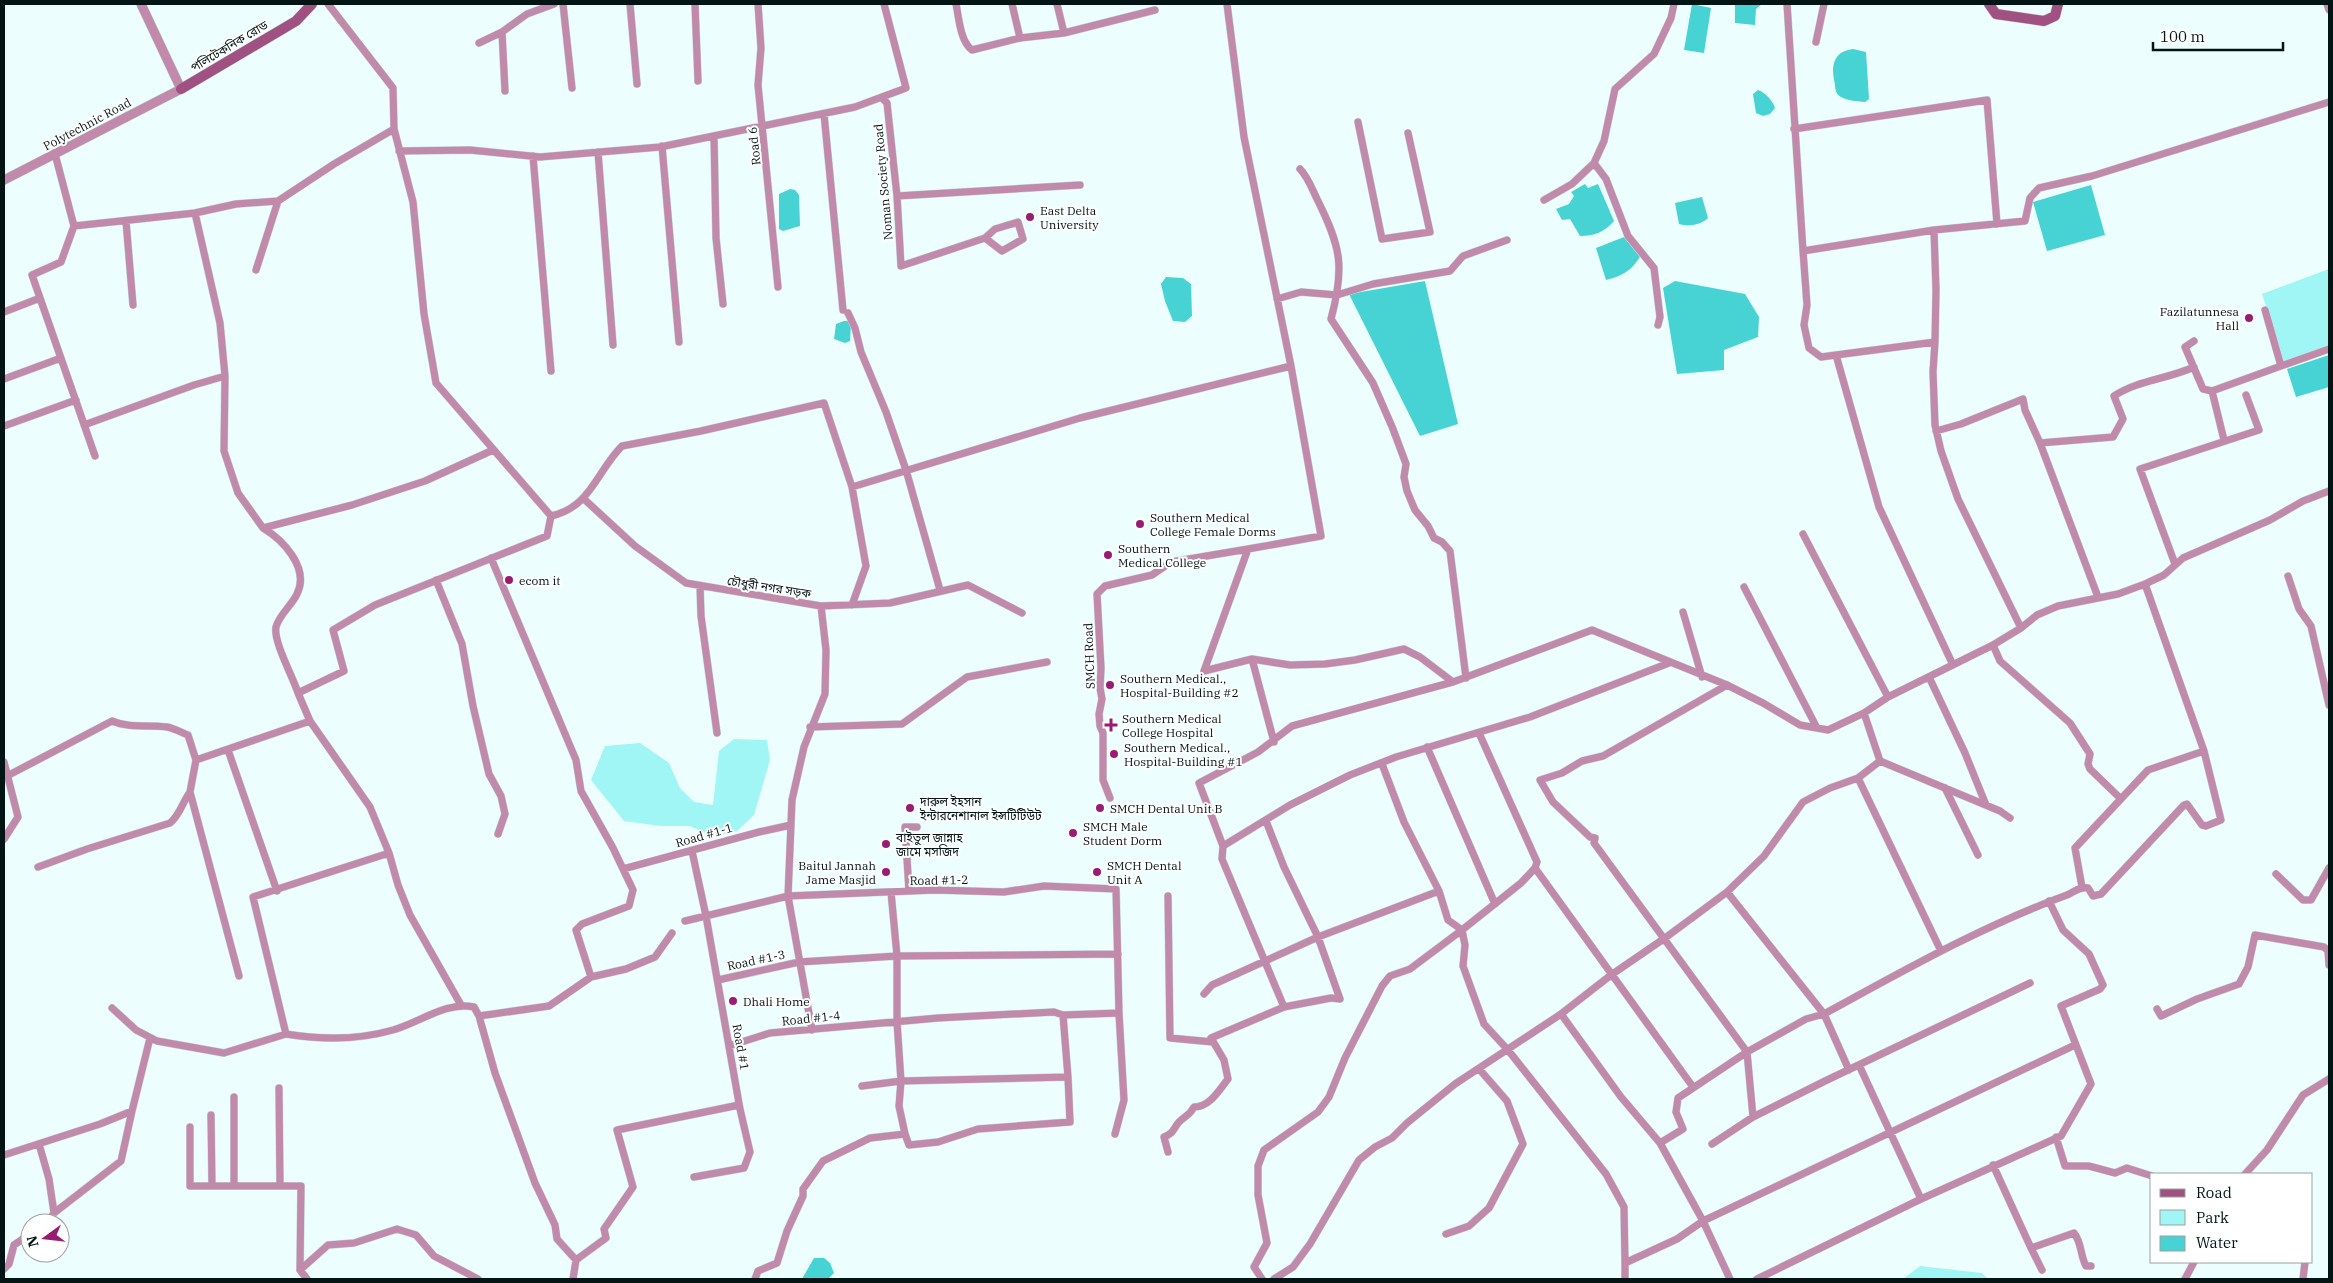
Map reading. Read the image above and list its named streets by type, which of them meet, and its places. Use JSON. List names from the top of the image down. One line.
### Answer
{"streets":{"main road":["পলিটেকনিক রোড"],"street":["Polytechnic Road","Road 6","Noman Society Road","চৌধুরী নগর সড়ক","SMCH Road","Road #1-1","Road #1-2","Road #1-3","Road #1-4","Road #1"]},"crossings":[["পলিটেকনিক রোড","Polytechnic Road"],["চৌধুরী নগর সড়ক","Road #1-1"],["চৌধুরী নগর সড়ক","Road #1-2"],["চৌধুরী নগর সড়ক","Road #1-3"],["চৌধুরী নগর সড়ক","Road #1-4"],["Road #1-1","Road #1"],["Road #1-2","Road #1-3"],["Road #1-3","Road #1"],["Road #1-4","Road #1"]],"places":{"other":["East Delta University","Fazilatunnesa Hall","Southern Medical College Female Dorms","Southern Medical College","ecom it","Southern Medical., Hospital-Building #2","Southern Medical., Hospital-Building #1","দারুল ইহসান ইন্টারনেশানাল ইন্সটিটিউট","SMCH Dental Unit B","SMCH Male Student Dorm","বাইতুল জান্নাহ জামে মসজিদ","Baitul Jannah Jame Masjid","SMCH Dental Unit A","Dhali Home"],"health":["Southern Medical College Hospital"]},"legend":["Road","Park","Water"],"scale_bar":"100 m","north":"left"}
